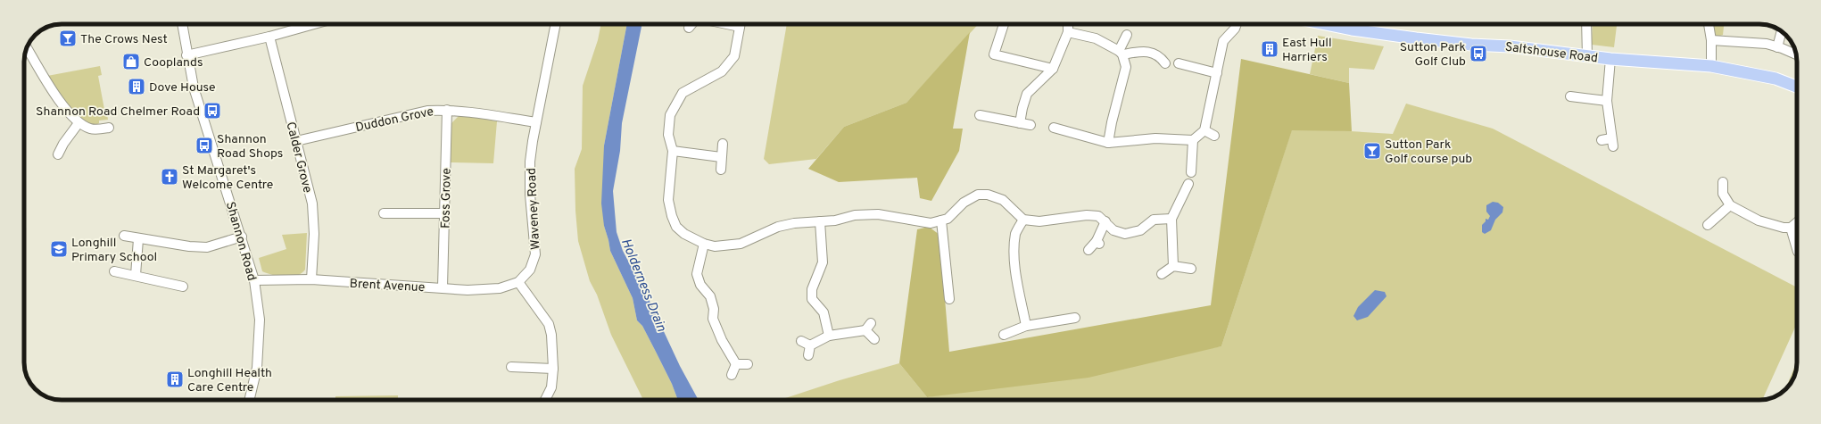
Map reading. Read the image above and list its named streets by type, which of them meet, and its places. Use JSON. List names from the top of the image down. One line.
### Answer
{"streets":{"main road":["Saltshouse Road"],"street":["Duddon Grove","Calder Grove","Foss Grove","Waveney Road","Shannon Road","Brent Avenue"]},"crossings":[["Duddon Grove","Calder Grove"],["Duddon Grove","Foss Grove"],["Duddon Grove","Waveney Road"],["Calder Grove","Brent Avenue"],["Foss Grove","Brent Avenue"],["Waveney Road","Brent Avenue"],["Shannon Road","Brent Avenue"]],"water":["Holderness Drain"],"places":{"bar":["The Crows Nest","Sutton Park Golf course pub"],"building":["East Hull Harriers","Dove House","Longhill Health Care Centre"],"bus stop":["Sutton Park Golf Club","Shannon Road Chelmer Road","Shannon Road Shops"],"shop":["Cooplands"],"church":["St Margaret's Welcome Centre"],"school or university":["Longhill Primary School"]}}
